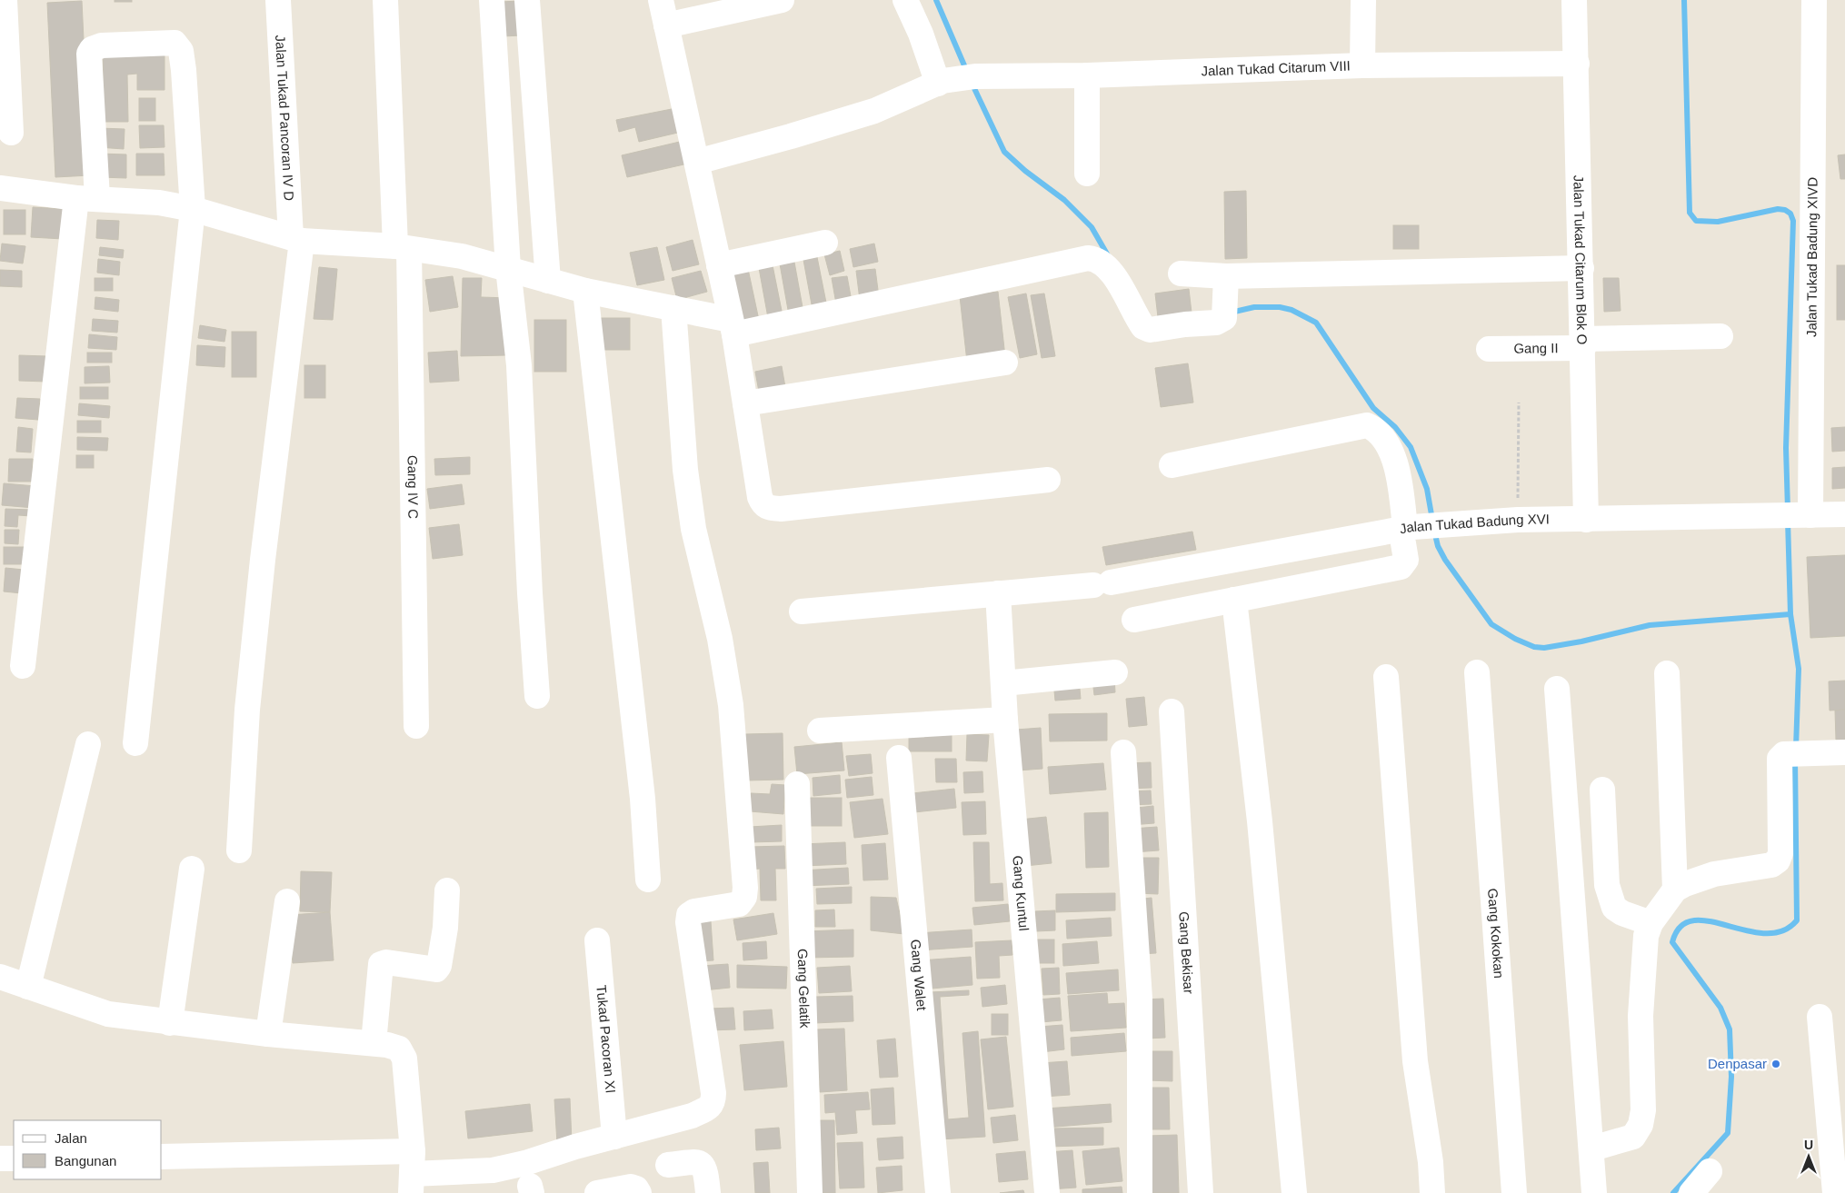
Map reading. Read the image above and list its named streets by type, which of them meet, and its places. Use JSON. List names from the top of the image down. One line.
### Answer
{"streets":{"street":["Jalan Tukad Citarum VIII","Jalan Tukad Pancoran IV D","Jalan Tukad Badung XIVD","Jalan Tukad Citarum Blok O","Gang II","Gang IV C","Jalan Tukad Badung XVI","Gang Kuntul","Gang Kokokan","Gang Bekisar","Gang Walet","Gang Gelatik","Tukad Pacoran XI"]},"crossings":[["Jalan Tukad Citarum VIII","Jalan Tukad Citarum Blok O"],["Jalan Tukad Badung XIVD","Jalan Tukad Badung XVI"],["Jalan Tukad Citarum Blok O","Gang II"],["Jalan Tukad Citarum Blok O","Jalan Tukad Badung XVI"],["Jalan Tukad Badung XVI","Gang Kuntul"]],"places":["Denpasar"],"legend":["Jalan","Bangunan"],"north":"top"}
